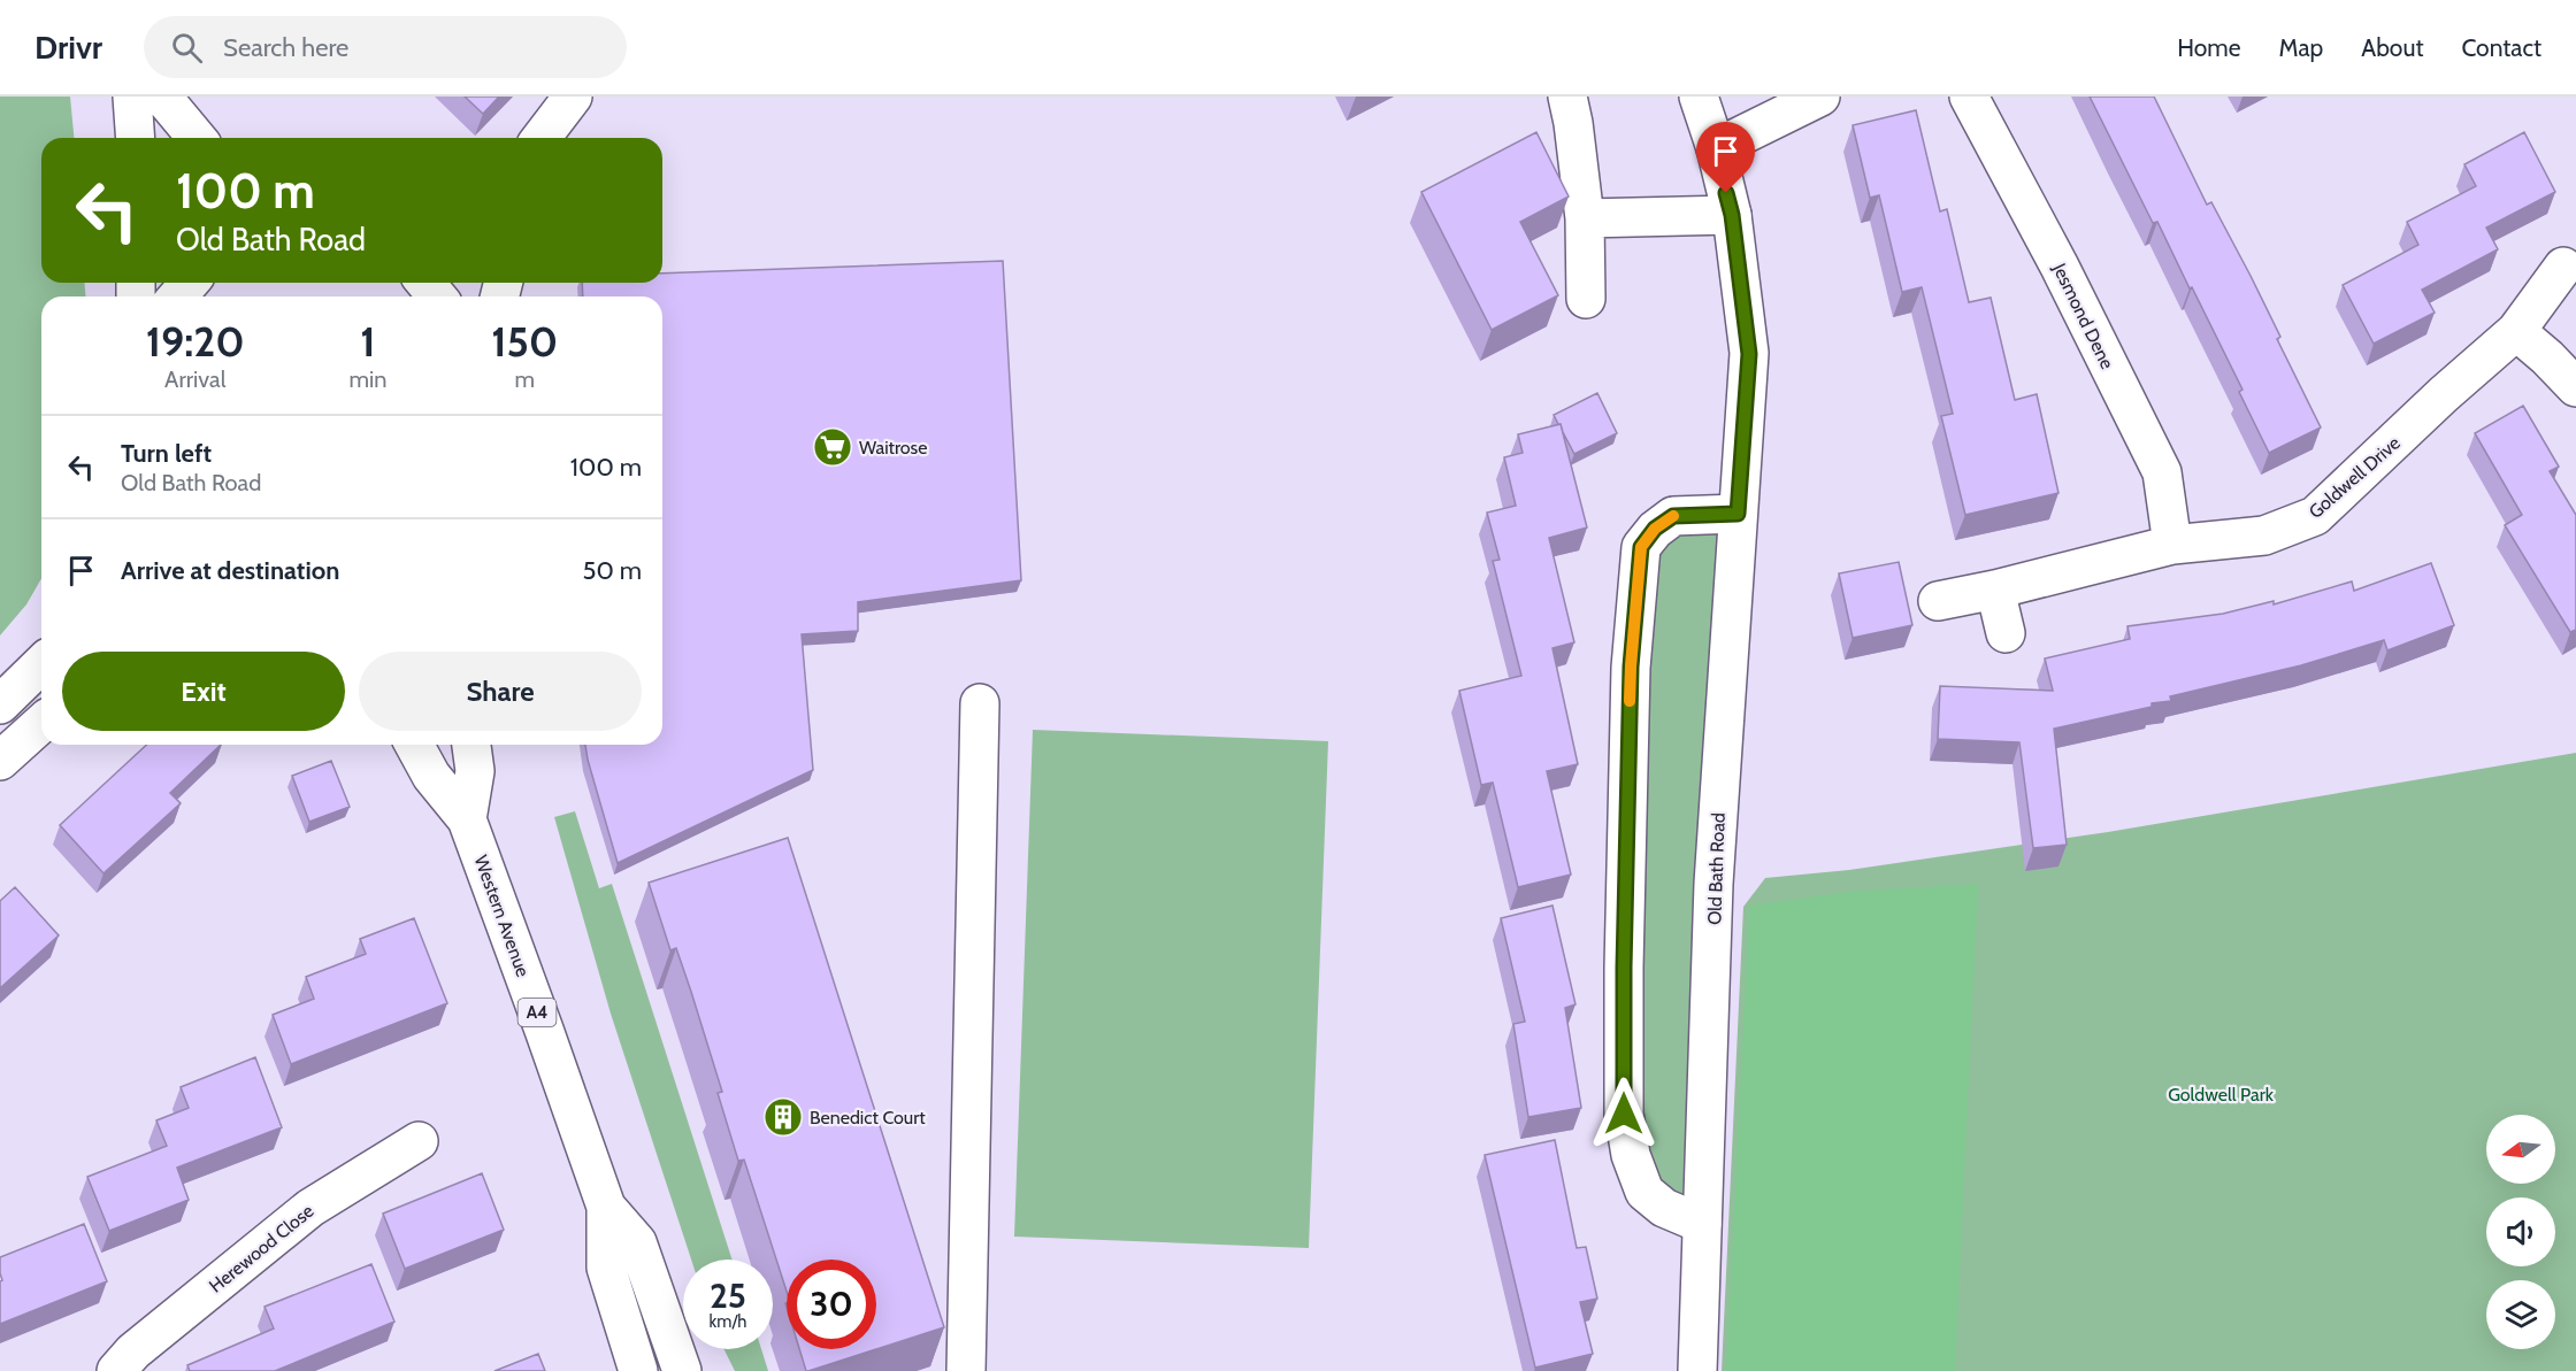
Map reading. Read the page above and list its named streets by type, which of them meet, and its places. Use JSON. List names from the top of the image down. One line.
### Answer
{"streets":{"street":["Jesmond Dene","Goldwell Drive","Old Bath Road","Western Avenue","A4","Herewood Close"]},"crossings":[["Jesmond Dene","Goldwell Drive"]],"parks":["Goldwell Park"],"places":{"supermarket":["Waitrose"],"building":["Benedict Court"]},"north":"left","page":{"header":"Drivr","search":"Search here","nav":["Home","Map","About","Contact"],"turn":["100 m","Old Bath Road"],"eta":["19:20","Arrival","1","min","150","m"],"list":[{"name":"Turn left","note":"Old Bath Road","value":"100 m"},{"name":"Arrive at destination","value":"50 m"}],"buttons":["Exit","Share"],"speed":"25 km/h","limit":"30"}}
